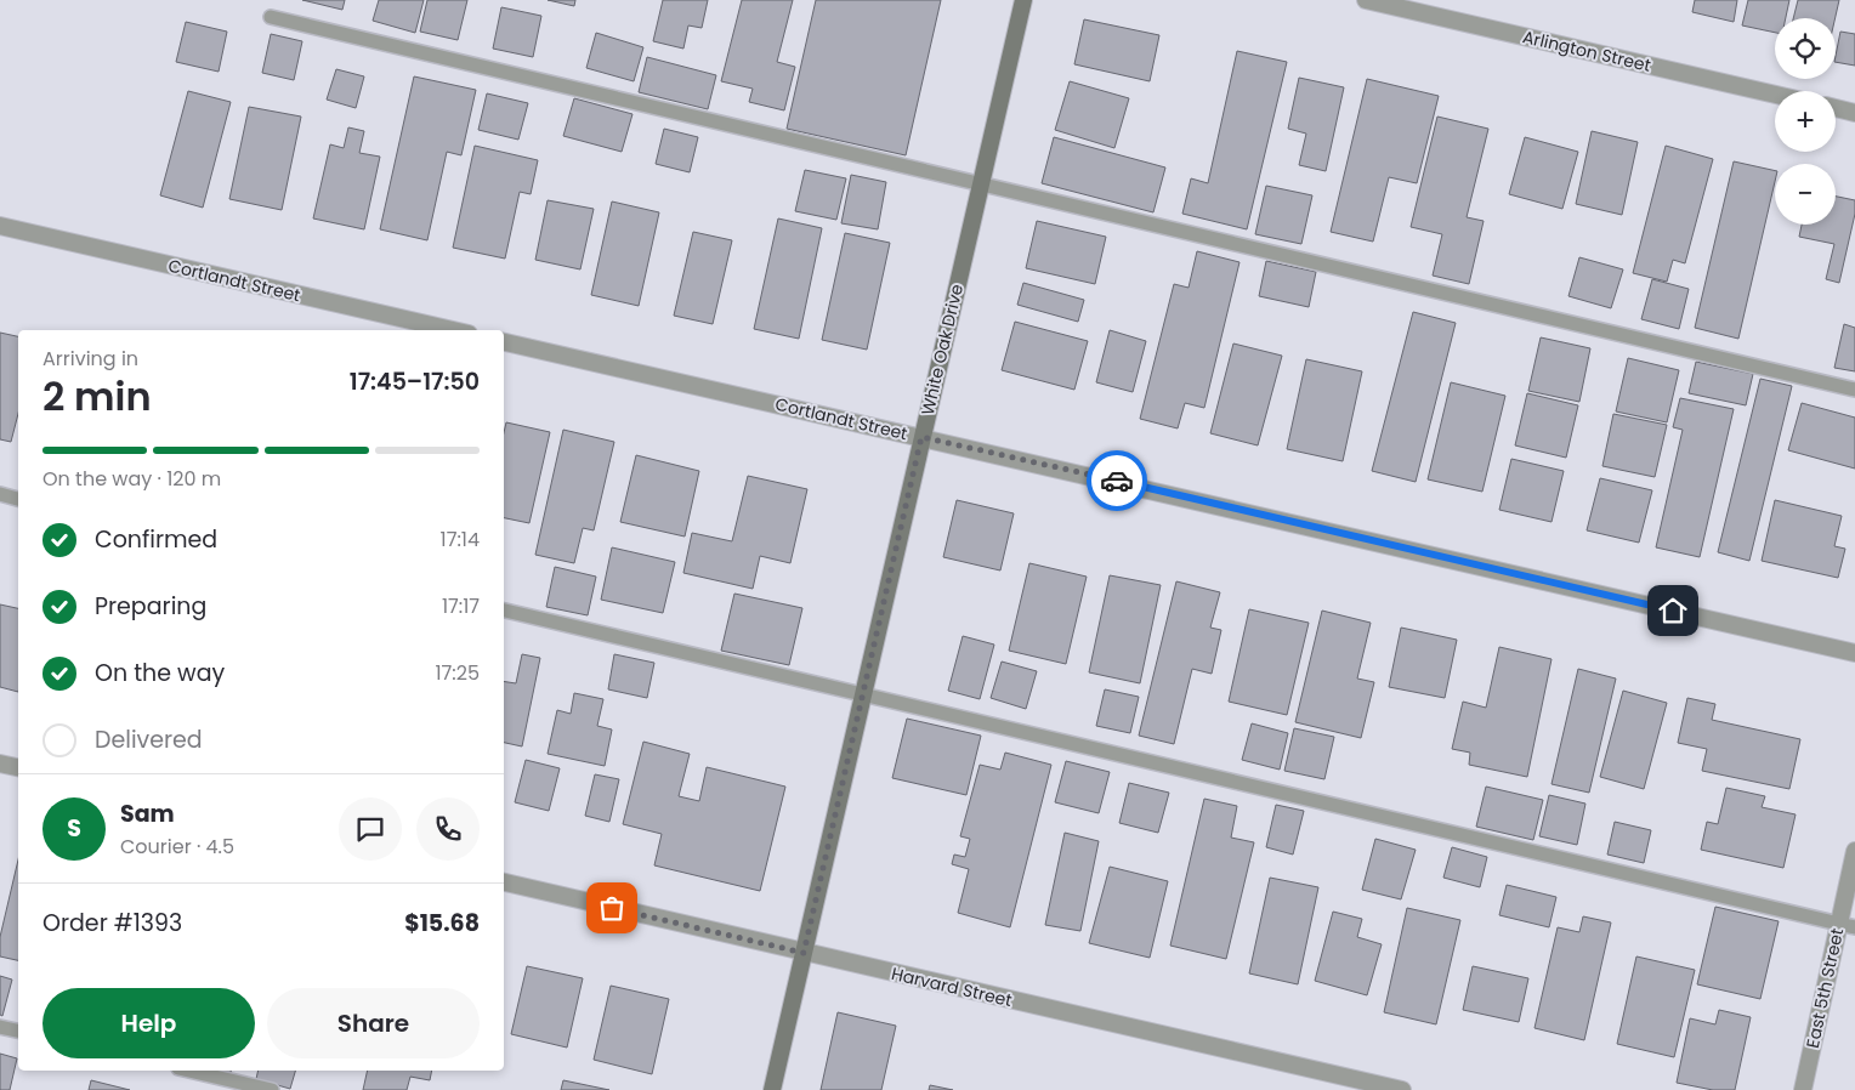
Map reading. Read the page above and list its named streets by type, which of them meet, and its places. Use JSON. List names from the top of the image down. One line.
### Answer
{"streets":{"main road":["White Oak Drive"],"street":["Arlington Street","Cortlandt Street","Harvard Street","East 5th Street"]},"crossings":[["Cortlandt Street","White Oak Drive"],["White Oak Drive","Harvard Street"]],"page":{"map_buttons":["+","−"],"heading":["2 min","Arriving in","17:45–17:50"],"panel":["Sam","Courier · 4.5","Order #1393","$15.68"],"bar":"On the way · 120 m","list":[["Confirmed","17:14"],["Preparing","17:17"],["On the way","17:25"],"Delivered"],"round":"S","buttons":["Help","Share"]}}
